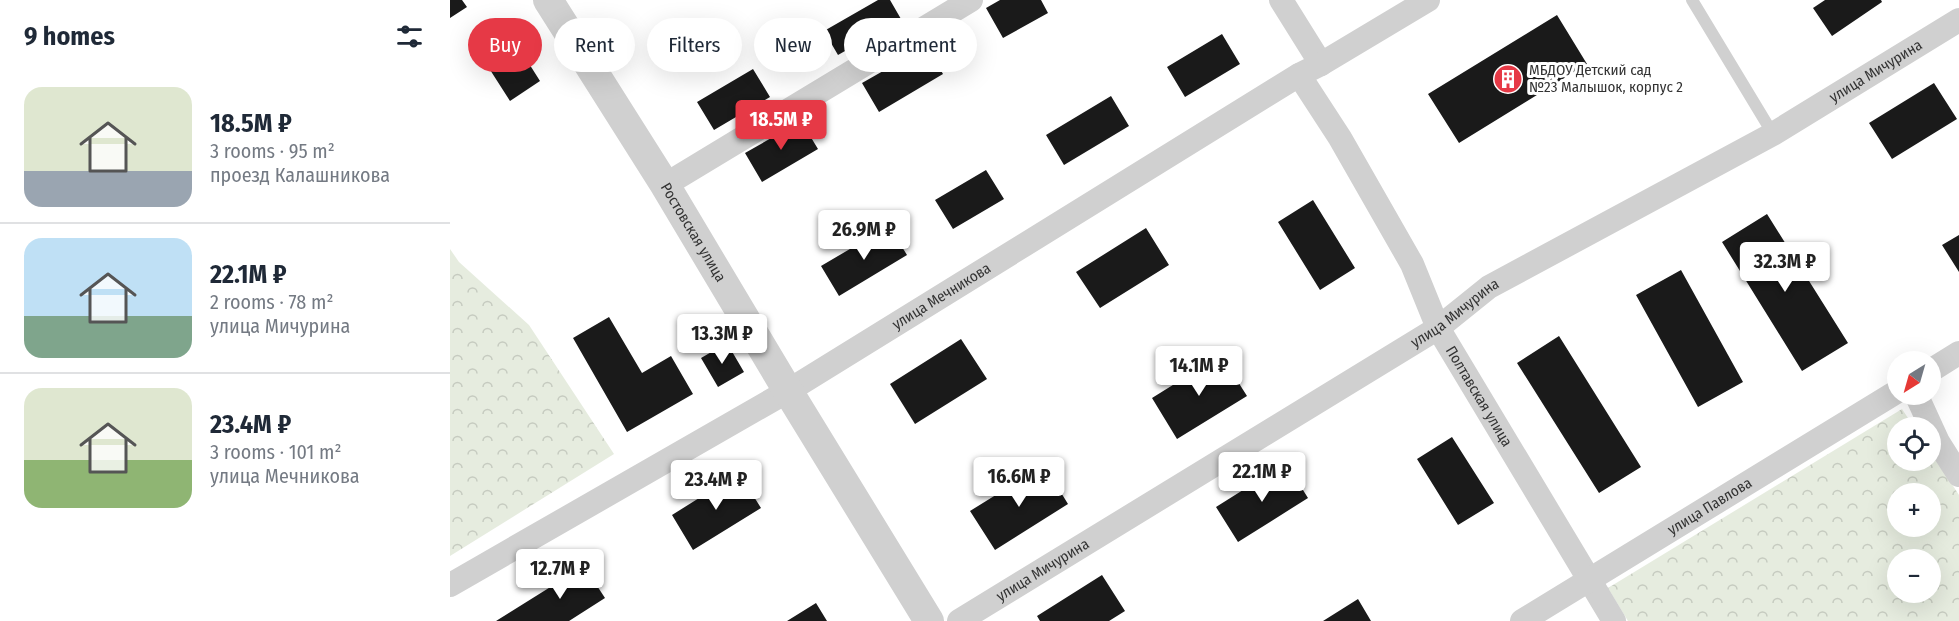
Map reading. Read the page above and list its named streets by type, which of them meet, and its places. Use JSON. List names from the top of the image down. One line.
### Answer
{"streets":{"street":["улица Мичурина","Ростовская улица","улица Мечникова","Полтавская улица","улица Павлова"]},"crossings":[["улица Мичурина","Полтавская улица"],["Ростовская улица","улица Мечникова"],["улица Мечникова","Полтавская улица"],["Полтавская улица","улица Павлова"]],"places":{"building":["МБДОУ Детский сад №23 Малышок, корпус 2"]},"north":"bottom left","page":{"heading":"9 homes","chip":["Buy","Rent","Filters","New","Apartment"],"list":[{"name":"18.5M ₽","note":"3 rooms · 95 m² · проезд Калашникова"},{"name":"22.1M ₽","note":"2 rooms · 78 m² · улица Мичурина"},{"name":"23.4M ₽","note":"3 rooms · 101 m² · улица Мечникова"}],"price":["18.5M ₽","26.9M ₽","32.3M ₽","13.3M ₽","14.1M ₽","22.1M ₽","16.6M ₽","23.4M ₽","12.7M ₽"],"map_buttons":["+","−"]}}
